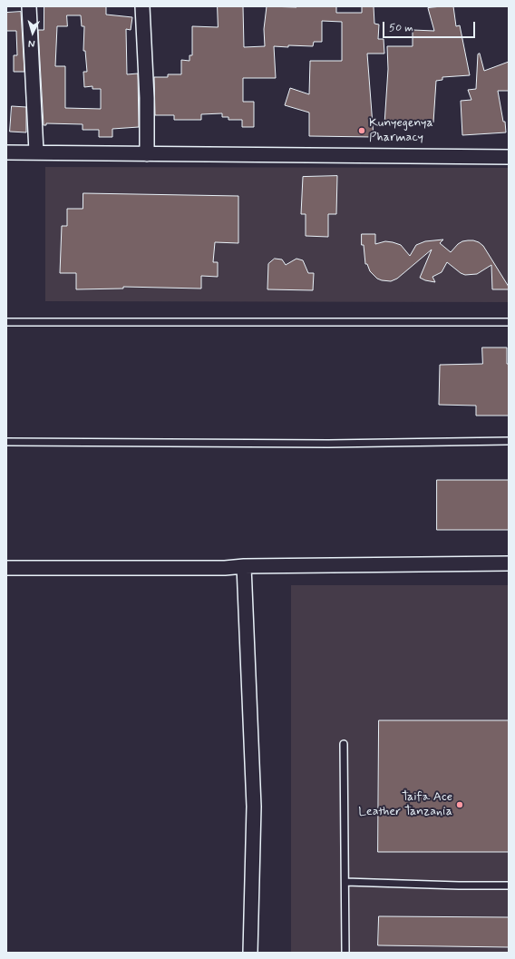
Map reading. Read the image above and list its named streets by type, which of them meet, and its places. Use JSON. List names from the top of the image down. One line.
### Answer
{"places":["Kunyegenya Pharmacy","Taifa Ace Leather Tanzania"],"scale_bar":"50 m","north":"bottom"}
